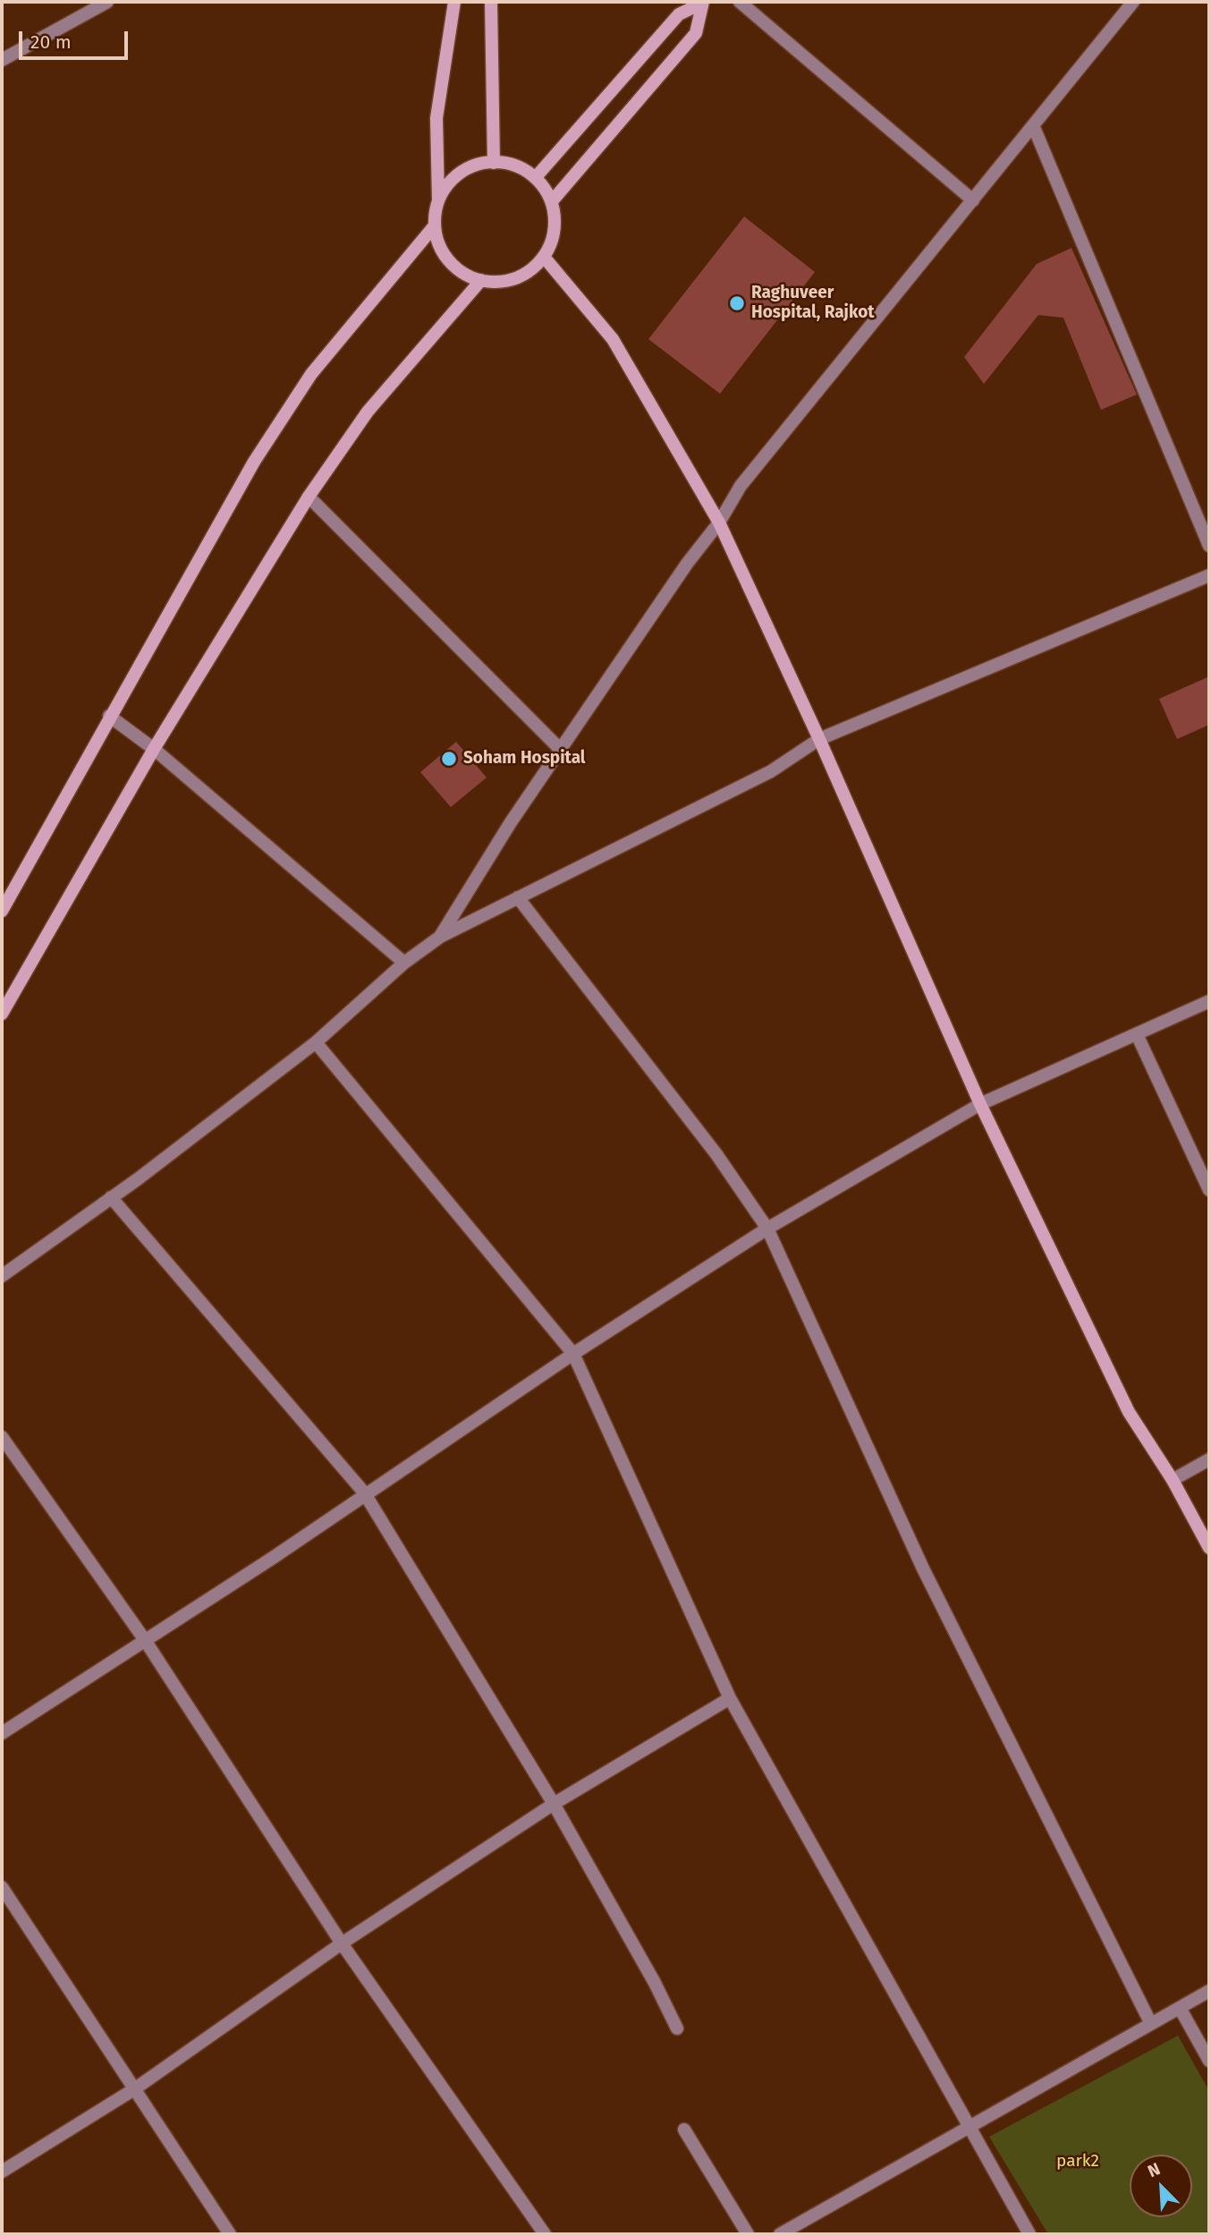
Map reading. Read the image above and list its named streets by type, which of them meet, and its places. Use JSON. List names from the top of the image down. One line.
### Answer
{"parks":["park2"],"places":["Raghuveer Hospital, Rajkot","Soham Hospital"],"scale_bar":"20 m","north":"top left"}
